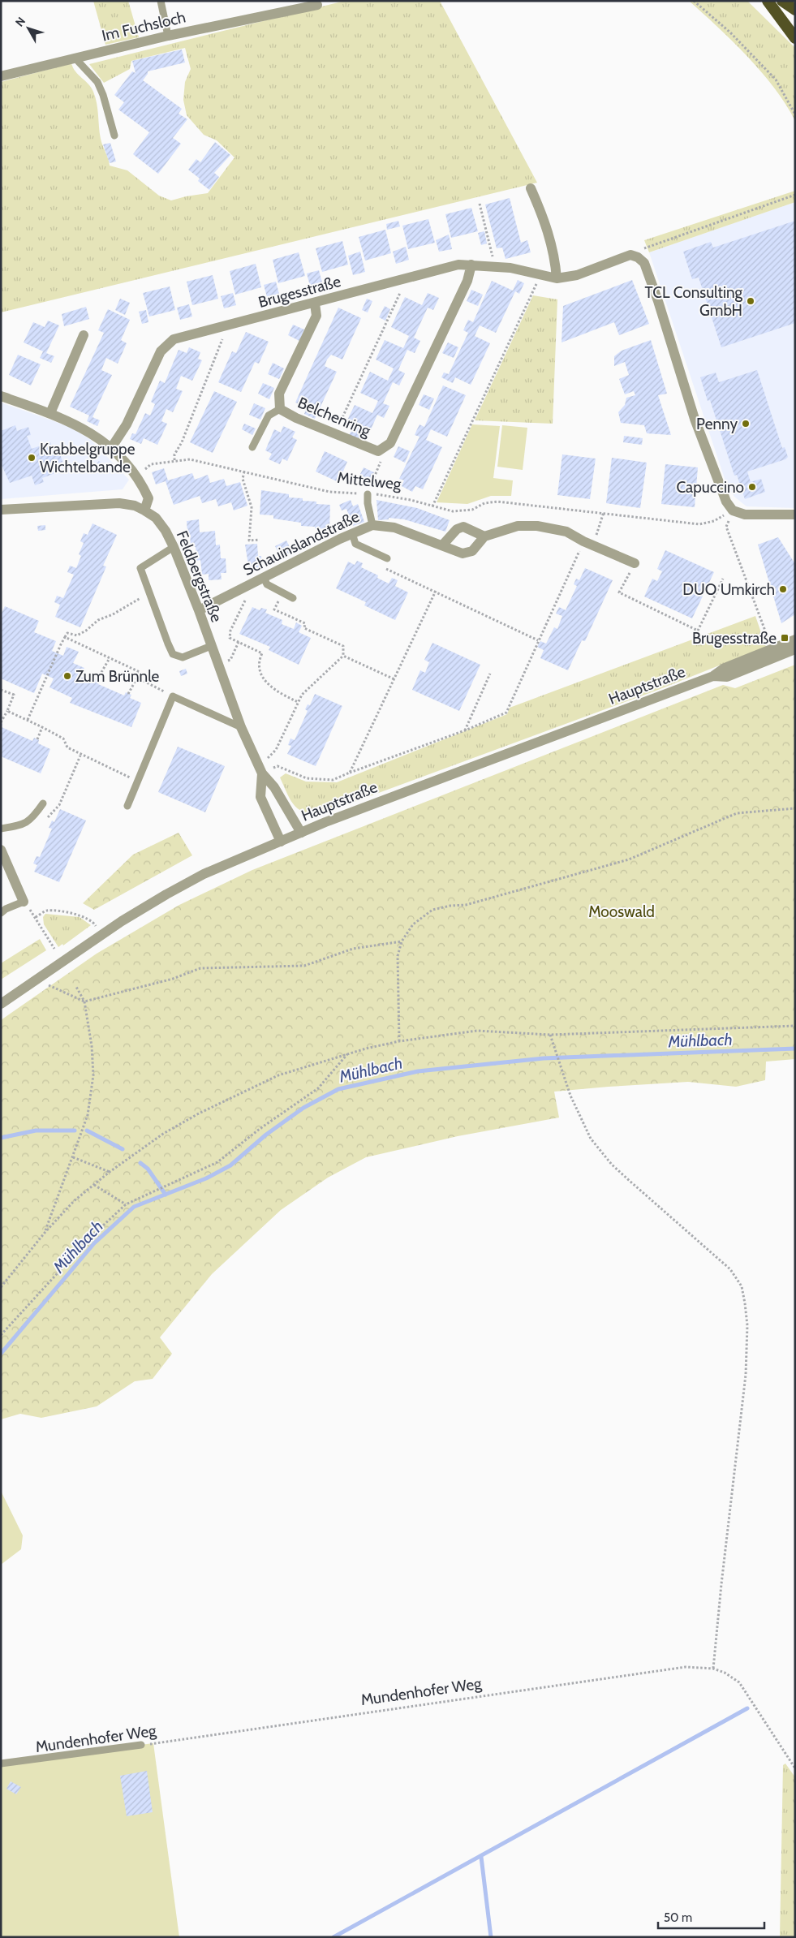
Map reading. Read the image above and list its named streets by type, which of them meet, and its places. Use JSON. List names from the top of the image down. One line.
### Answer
{"streets":{"street":["Im Fuchsloch","Brugesstraße","Belchenring","Schauinslandstraße","Feldbergstraße","Hauptstraße"],"lane":["Mundenhofer Weg"],"path":["Mittelweg"]},"crossings":[["Brugesstraße","Belchenring"],["Schauinslandstraße","Feldbergstraße"],["Feldbergstraße","Hauptstraße"]],"water":["Mühlbach"],"parks":["Mooswald"],"places":{"other":["TCL Consulting GmbH","Penny","Krabbelgruppe Wichtelbande","Capuccino","DUO Umkirch","Zum Brünnle"],"transit":["Brugesstraße"]},"scale_bar":"50 m","north":"top left"}
